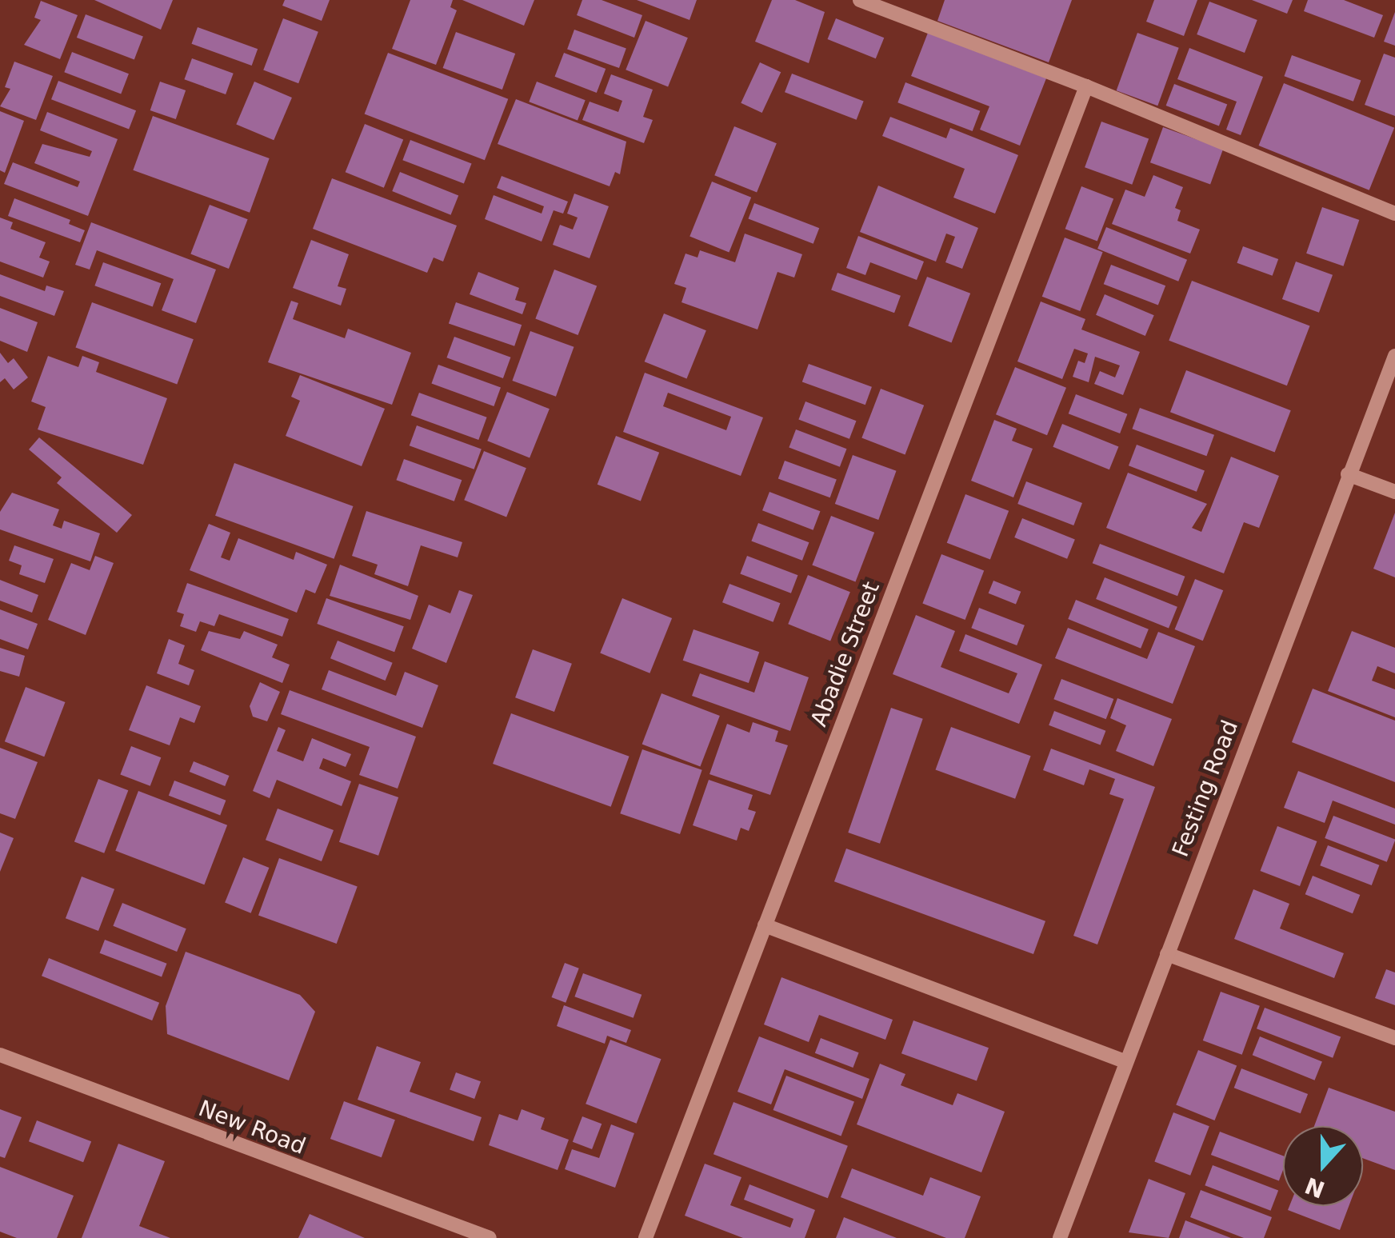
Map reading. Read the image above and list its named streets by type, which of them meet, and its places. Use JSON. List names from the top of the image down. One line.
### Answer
{"streets":{"street":["Abadie Street","Festing Road","New Road"]},"north":"bottom"}
